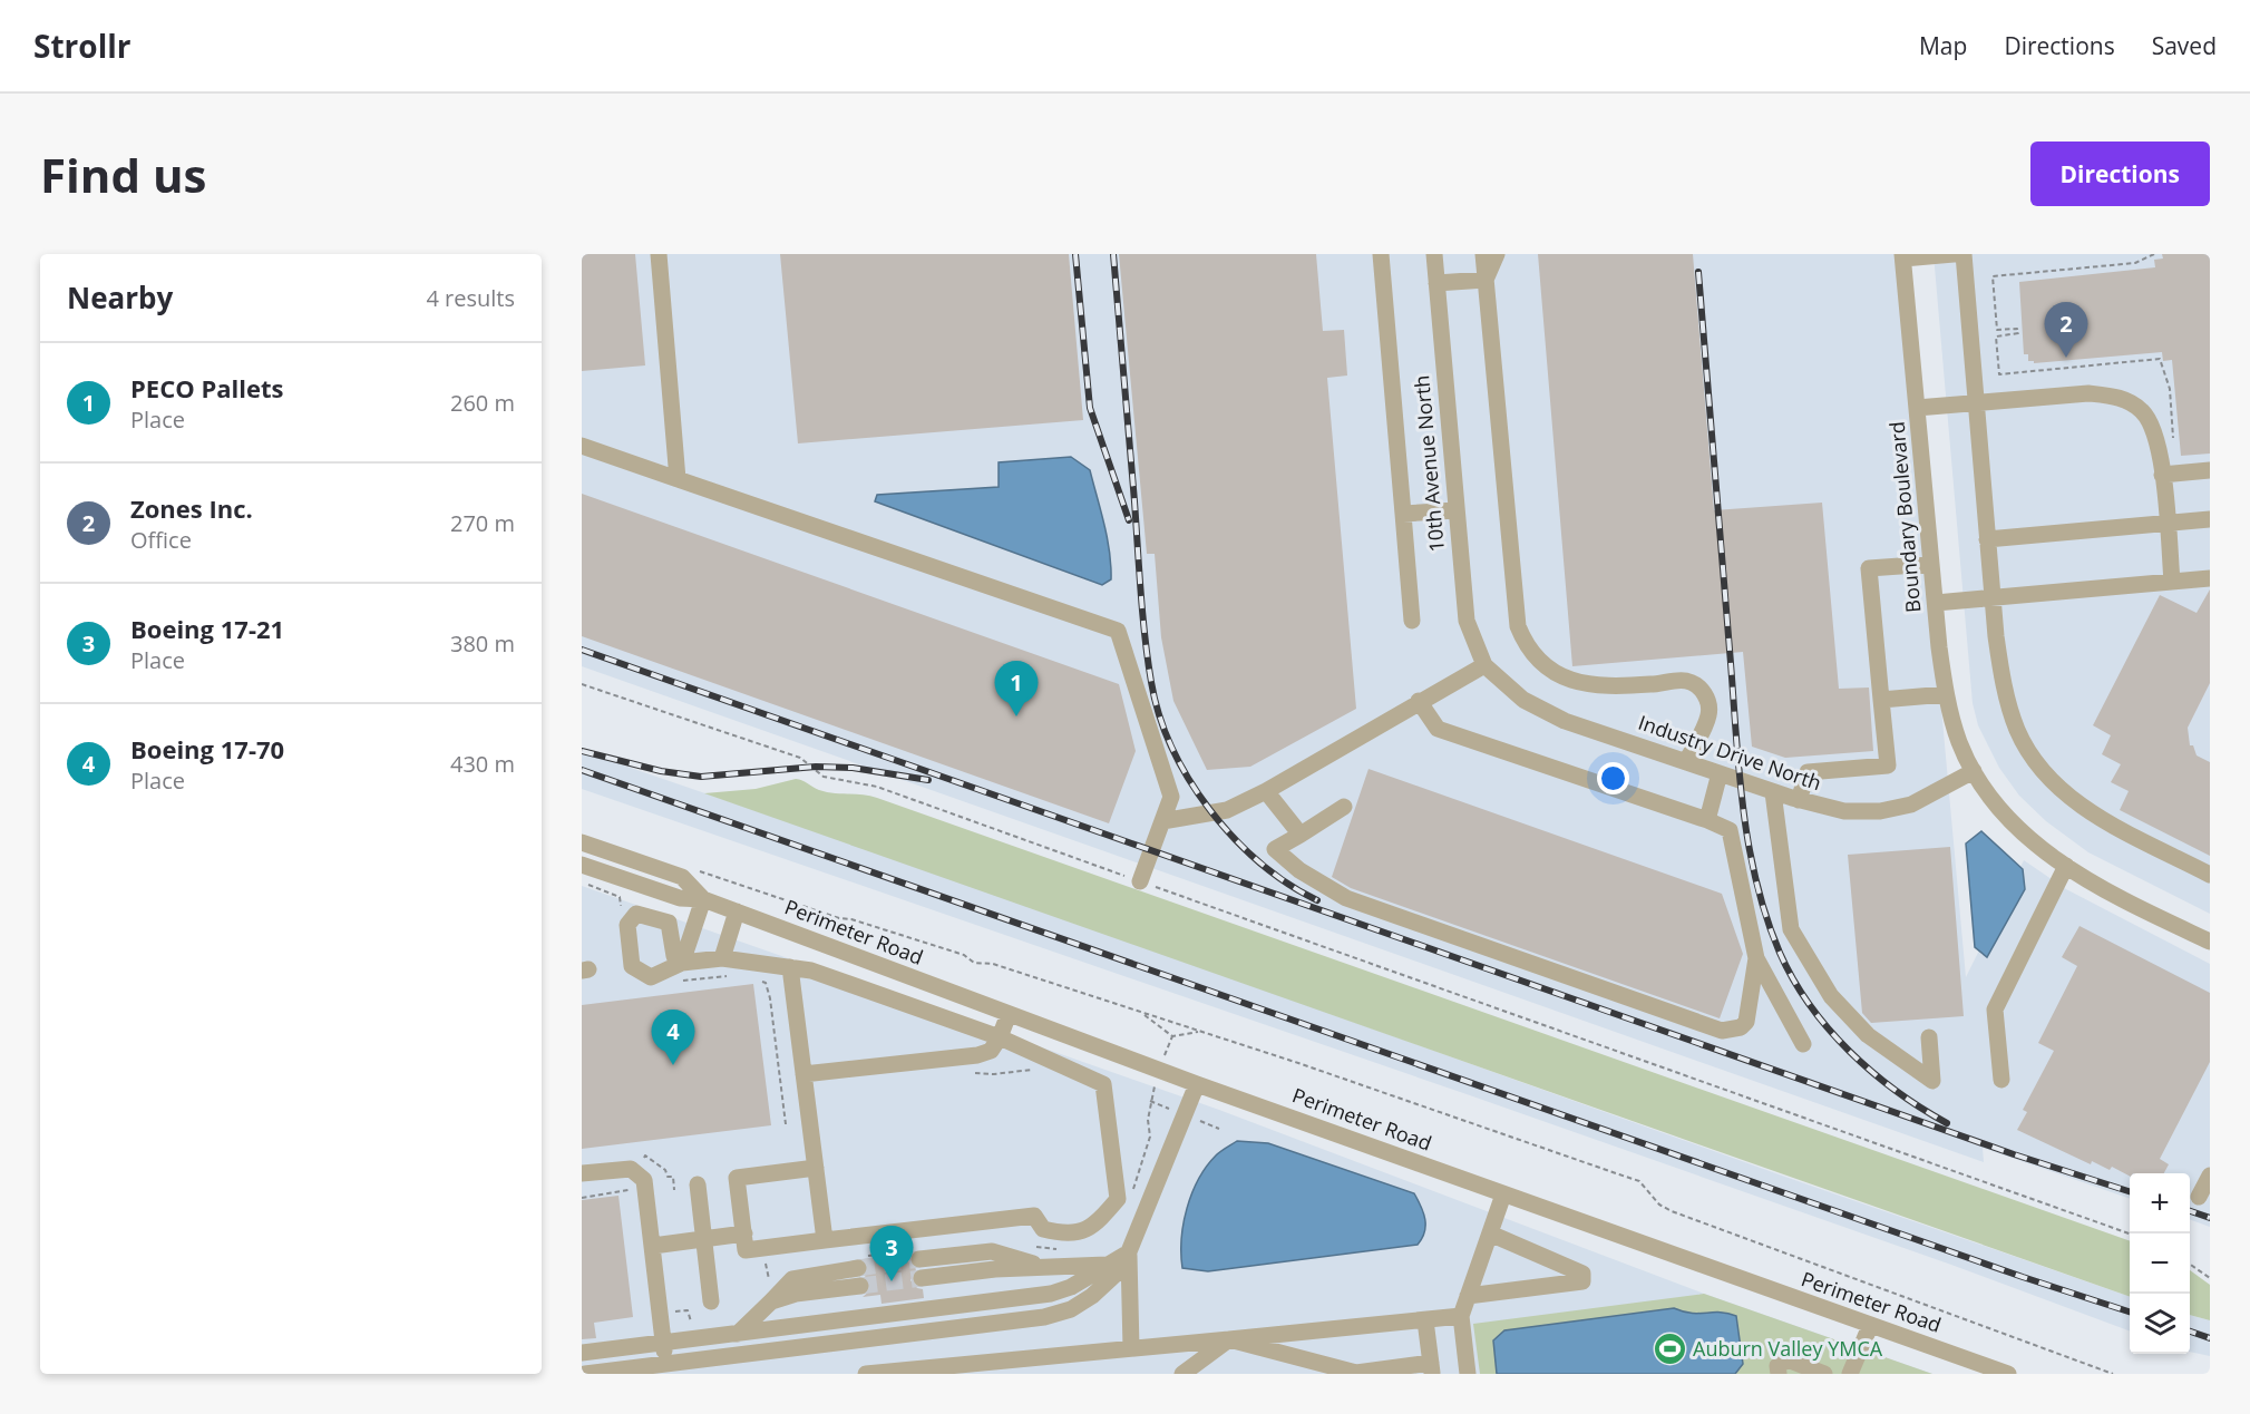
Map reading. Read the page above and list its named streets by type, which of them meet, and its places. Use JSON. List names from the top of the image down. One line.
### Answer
{"streets":{"street":["10th Avenue North","Boundary Boulevard","Industry Drive North","Perimeter Road"]},"crossings":[["10th Avenue North","Industry Drive North"],["Boundary Boulevard","Industry Drive North"]],"places":{"sports":["Auburn Valley YMCA"]},"page":{"header":"Strollr","nav":["Map","Directions","Saved"],"buttons":"Directions","title":"Find us","heading":["Nearby","4 results"],"pins":["2","1","4","3"],"list":[{"mark":"1","name":"PECO Pallets","note":"Place","value":"260 m"},{"mark":"2","name":"Zones Inc.","note":"Office","value":"270 m"},{"mark":"3","name":"Boeing 17-21","note":"Place","value":"380 m"},{"mark":"4","name":"Boeing 17-70","note":"Place","value":"430 m"}],"map_buttons":["+","−"]}}
